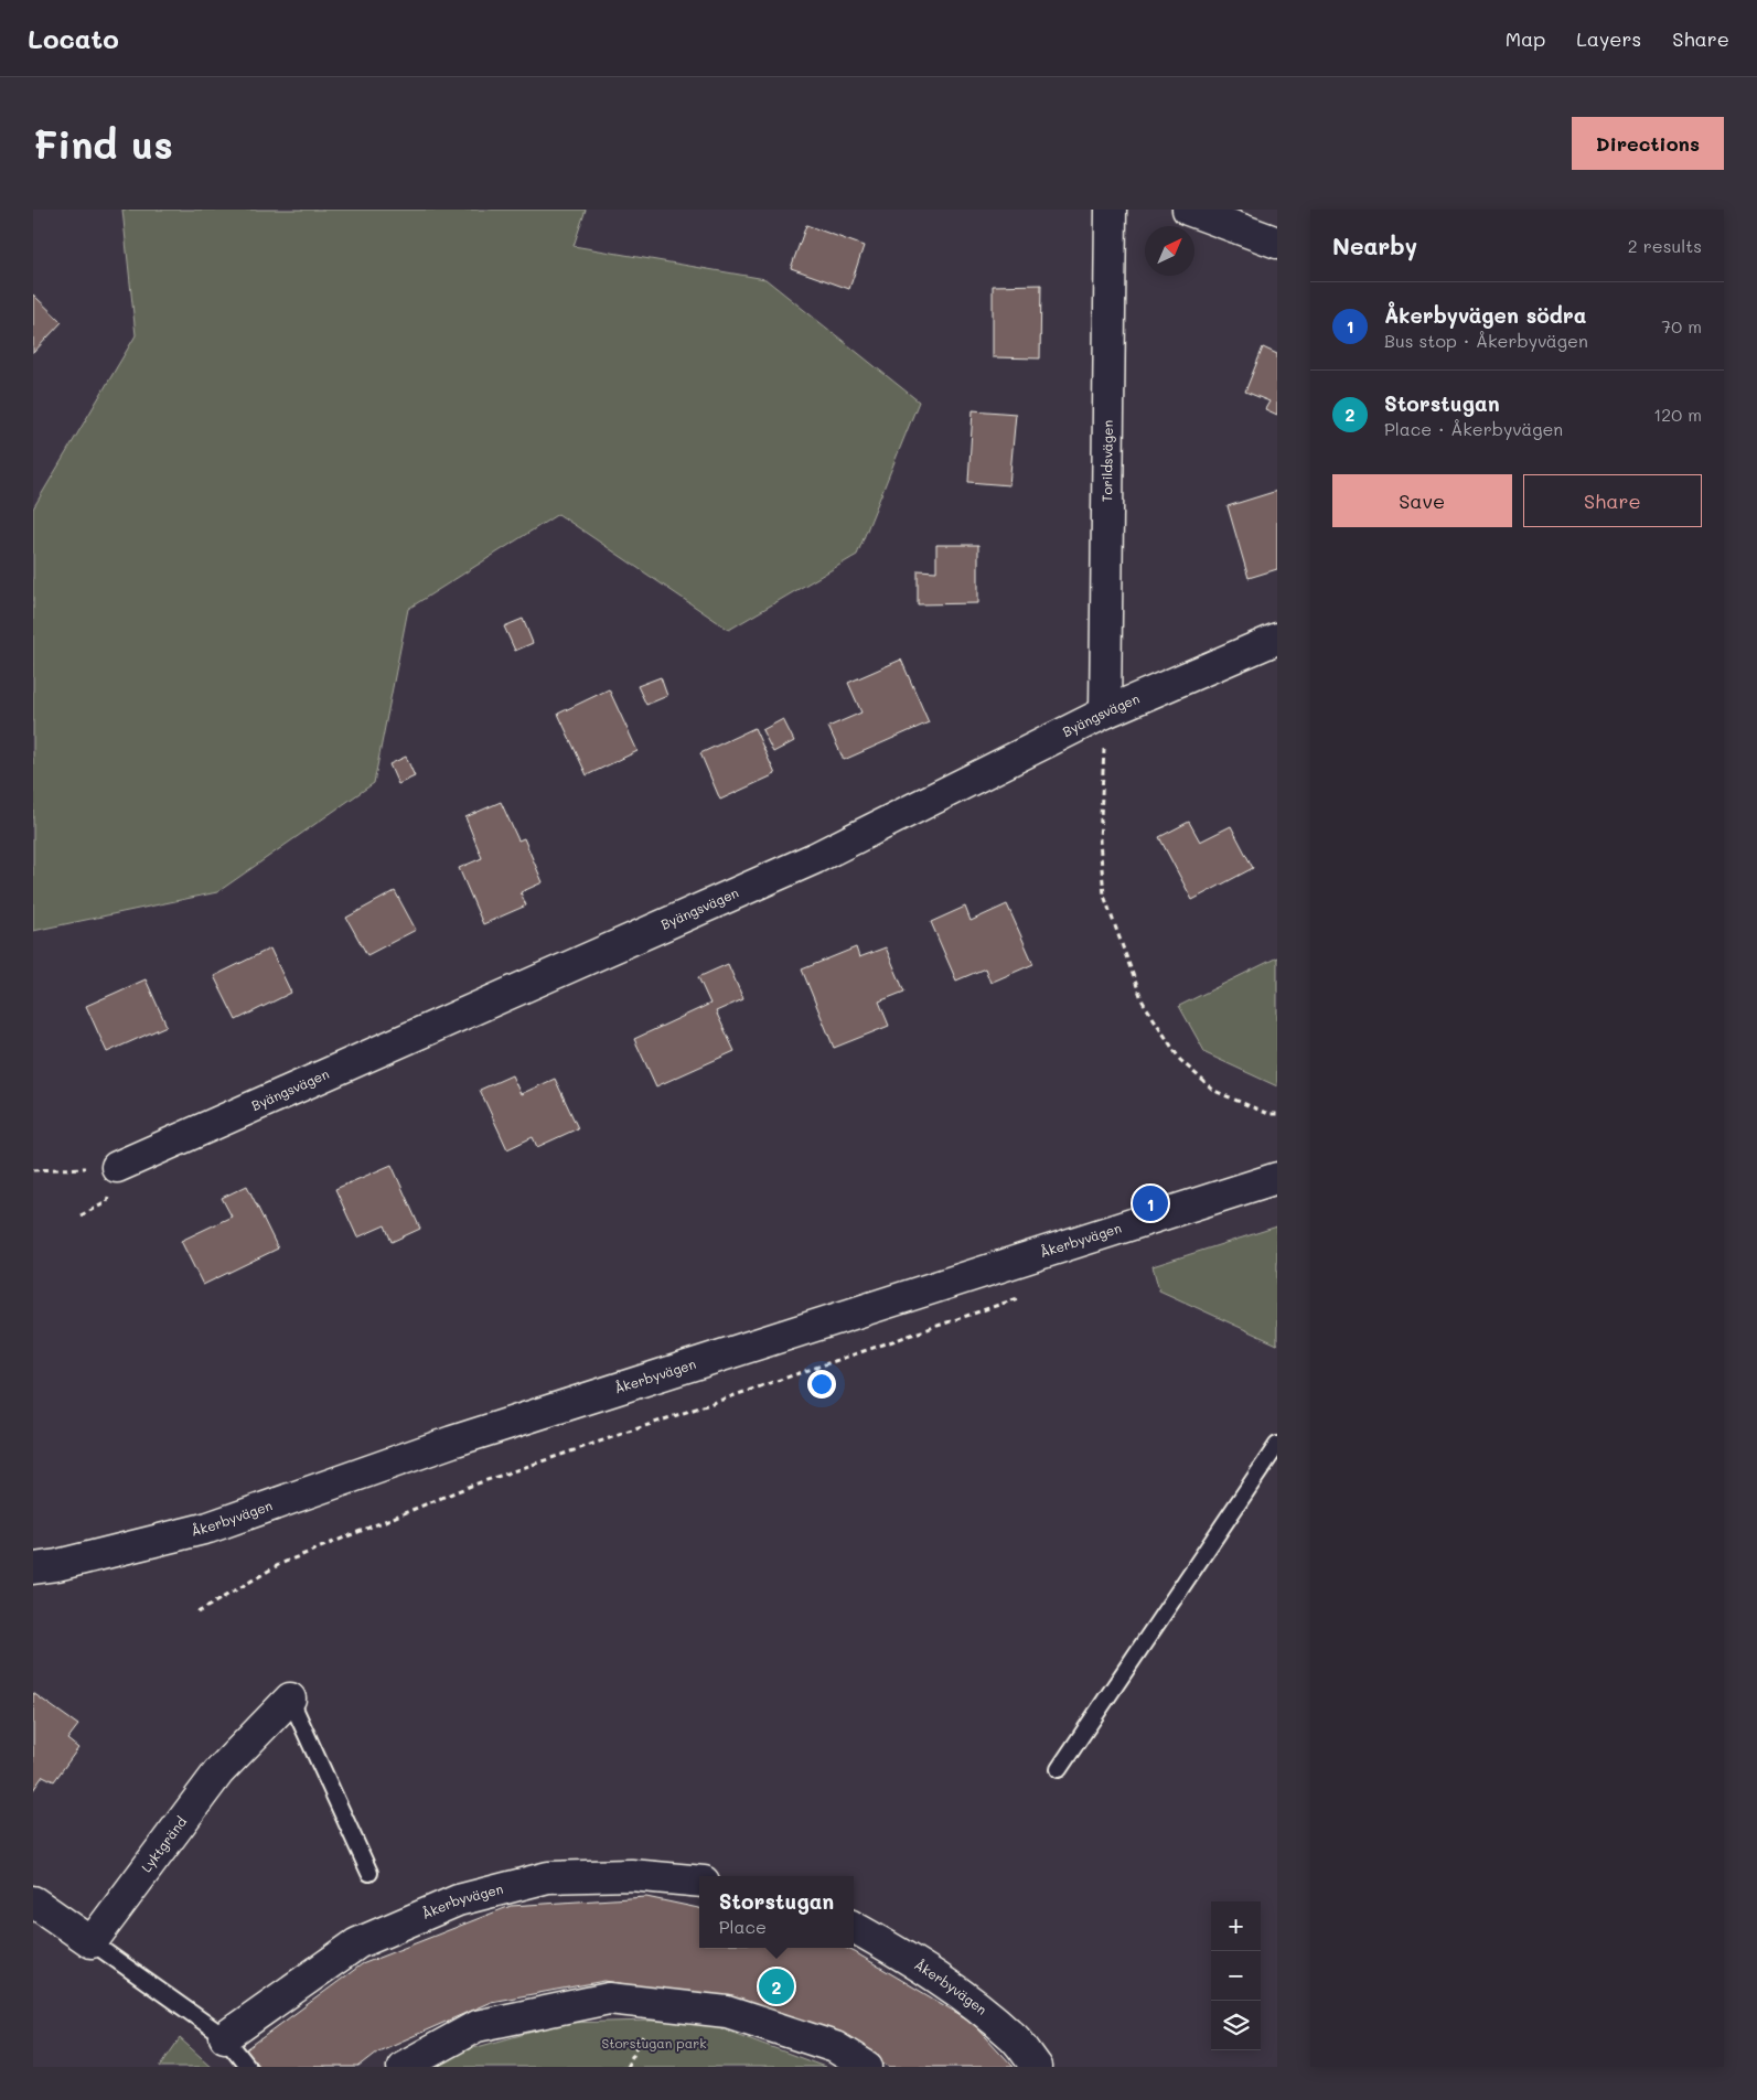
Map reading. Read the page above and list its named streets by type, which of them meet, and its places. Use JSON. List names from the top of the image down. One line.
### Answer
{"streets":{"street":["Torildsvägen","Byängsvägen","Åkerbyvägen","Lyktgränd"]},"crossings":[["Torildsvägen","Byängsvägen"]],"parks":["Storstugan park"],"north":"top right","page":{"header":"Locato","nav":["Map","Layers","Share"],"buttons":["Directions",["Save","Share"]],"title":"Find us","heading":["Nearby","2 results"],"list":[{"mark":"1","name":"Åkerbyvägen södra","note":"Bus stop · Åkerbyvägen","value":"70 m"},{"mark":"2","name":"Storstugan","note":"Place · Åkerbyvägen","value":"120 m"}],"pins":["1","2"],"popup":["Storstugan","Place"],"map_buttons":["+","−"]}}
